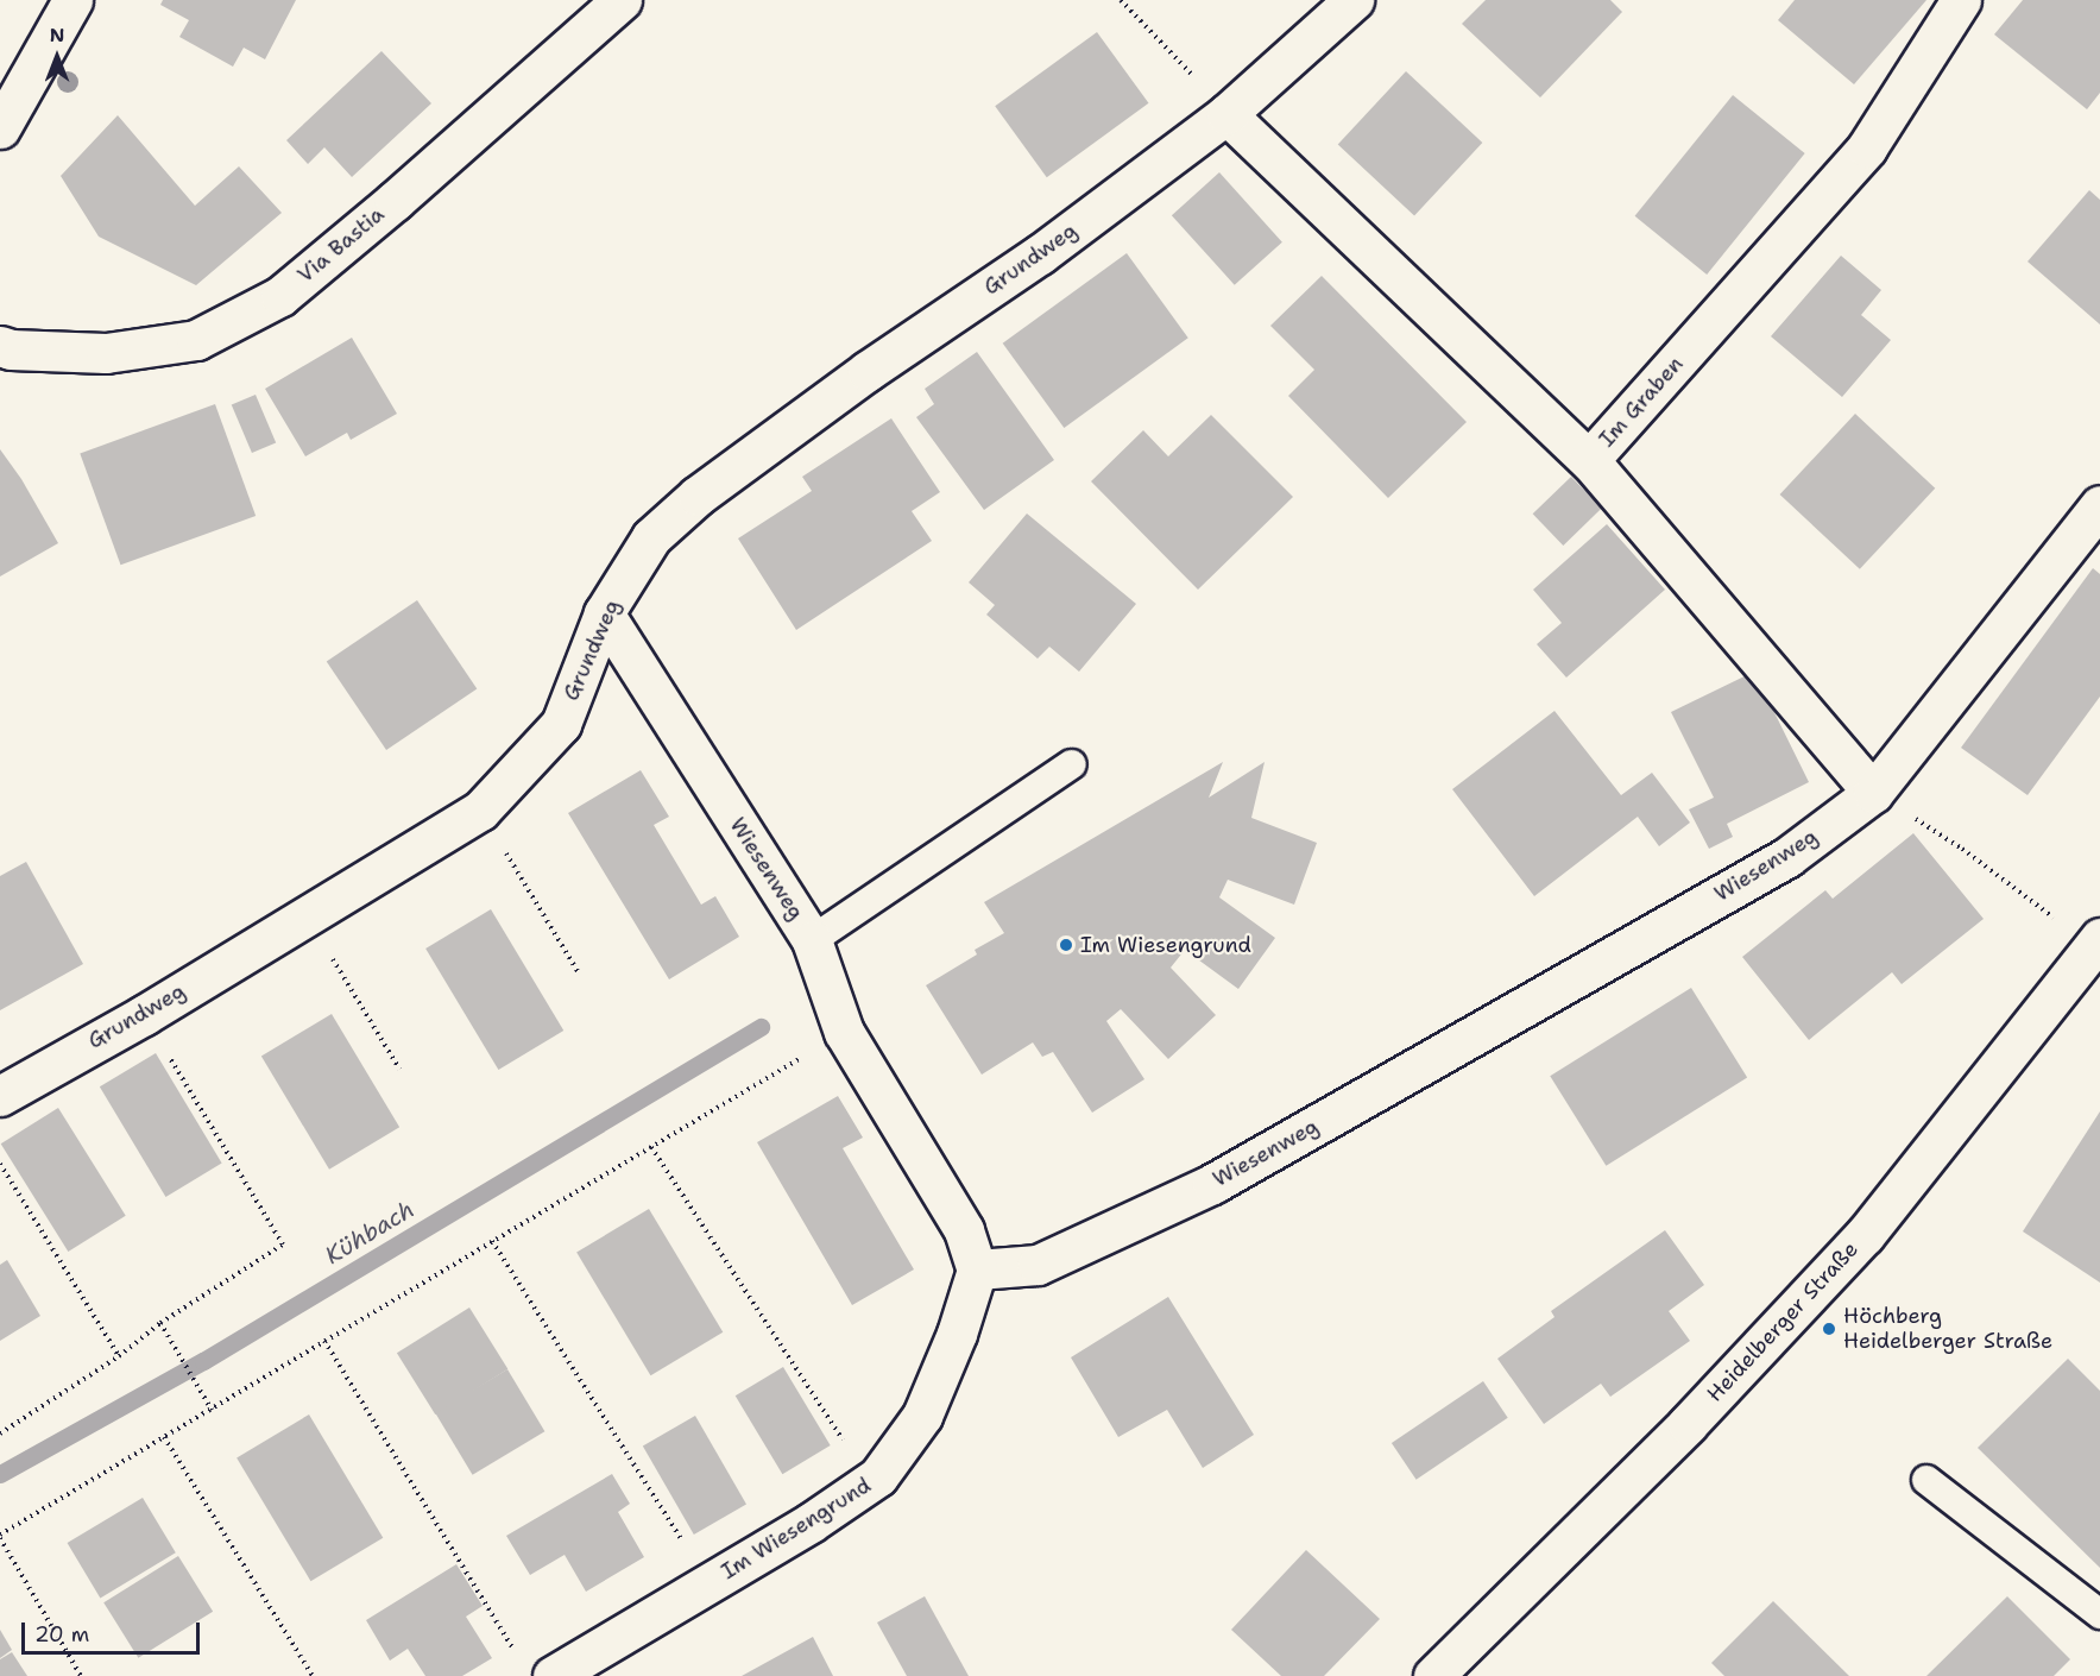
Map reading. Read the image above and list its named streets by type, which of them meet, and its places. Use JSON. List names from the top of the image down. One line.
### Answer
{"streets":{"street":["Via Bastia","Grundweg","Im Graben","Wiesenweg","Heidelberger Straße","Im Wiesengrund"]},"crossings":[["Grundweg","Wiesenweg"],["Im Graben","Wiesenweg"],["Wiesenweg","Im Wiesengrund"]],"water":["Kühbach"],"places":["Im Wiesengrund","Höchberg Heidelberger Straße"],"scale_bar":"20 m","north":"top"}
